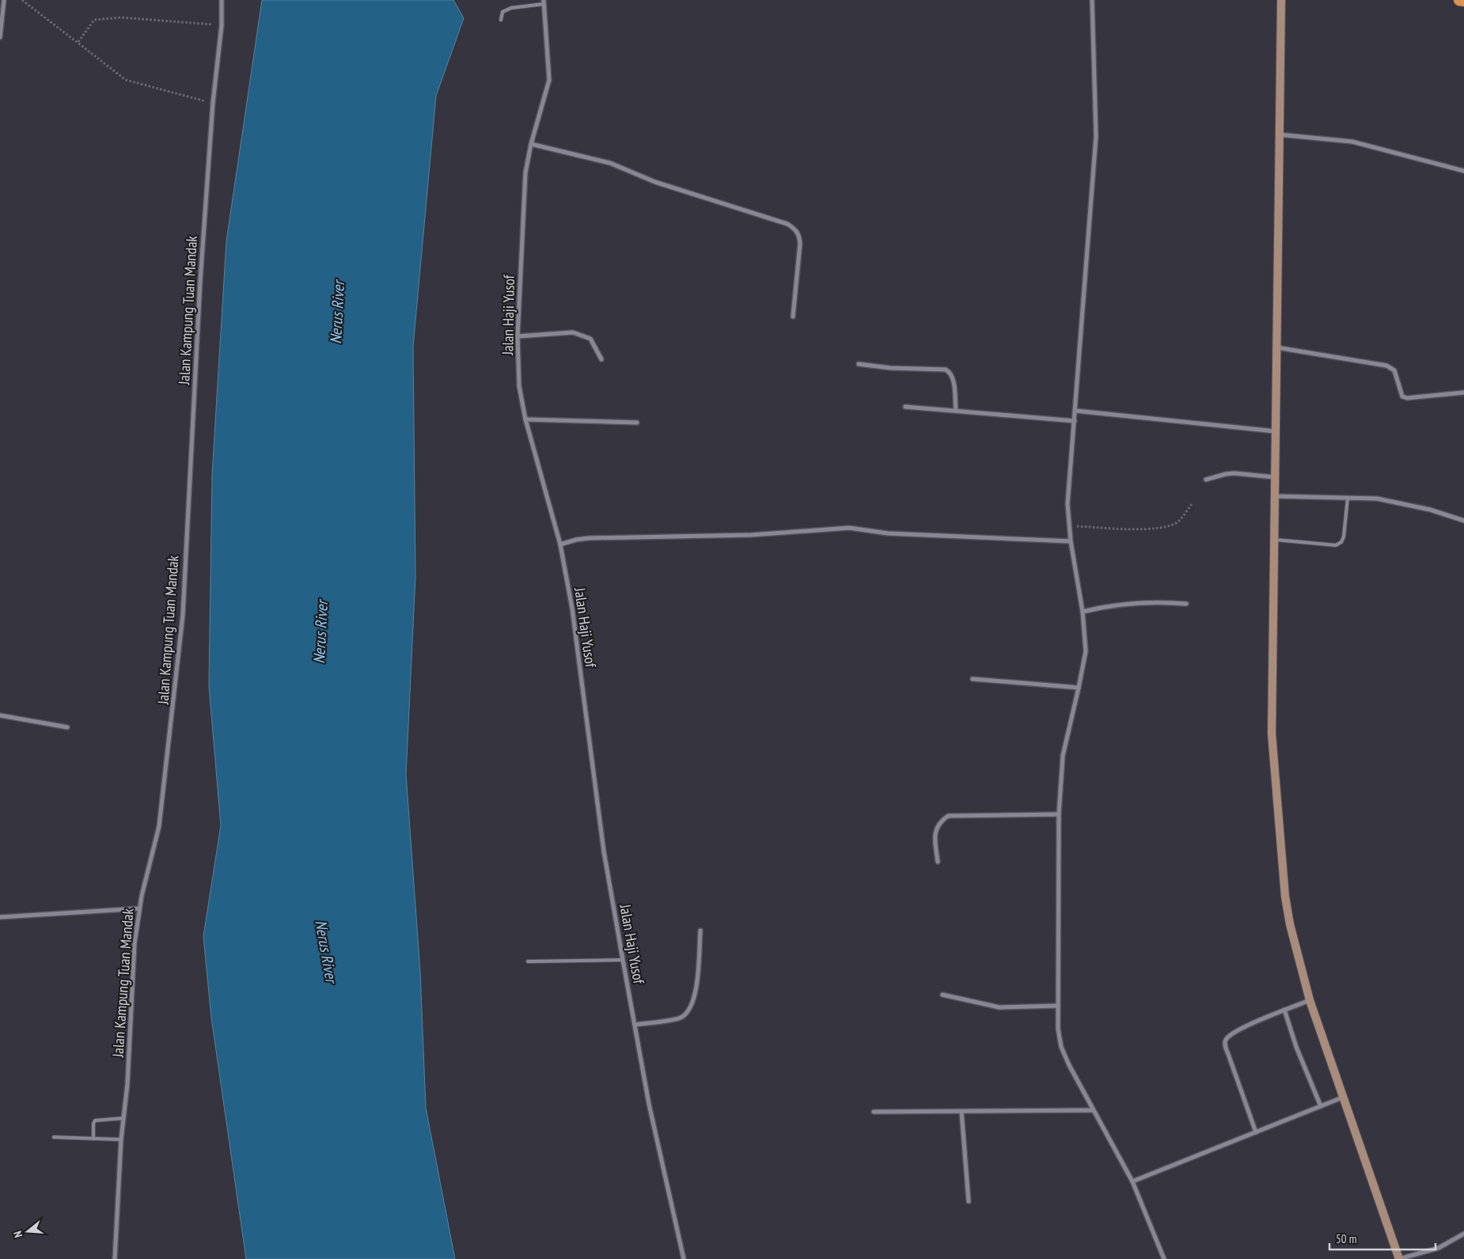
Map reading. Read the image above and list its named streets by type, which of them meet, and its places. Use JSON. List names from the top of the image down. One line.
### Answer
{"streets":{"street":["Jalan Kampung Tuan Mandak","Jalan Haji Yusof"]},"water":["Nerus River"],"scale_bar":"50 m","north":"left"}
